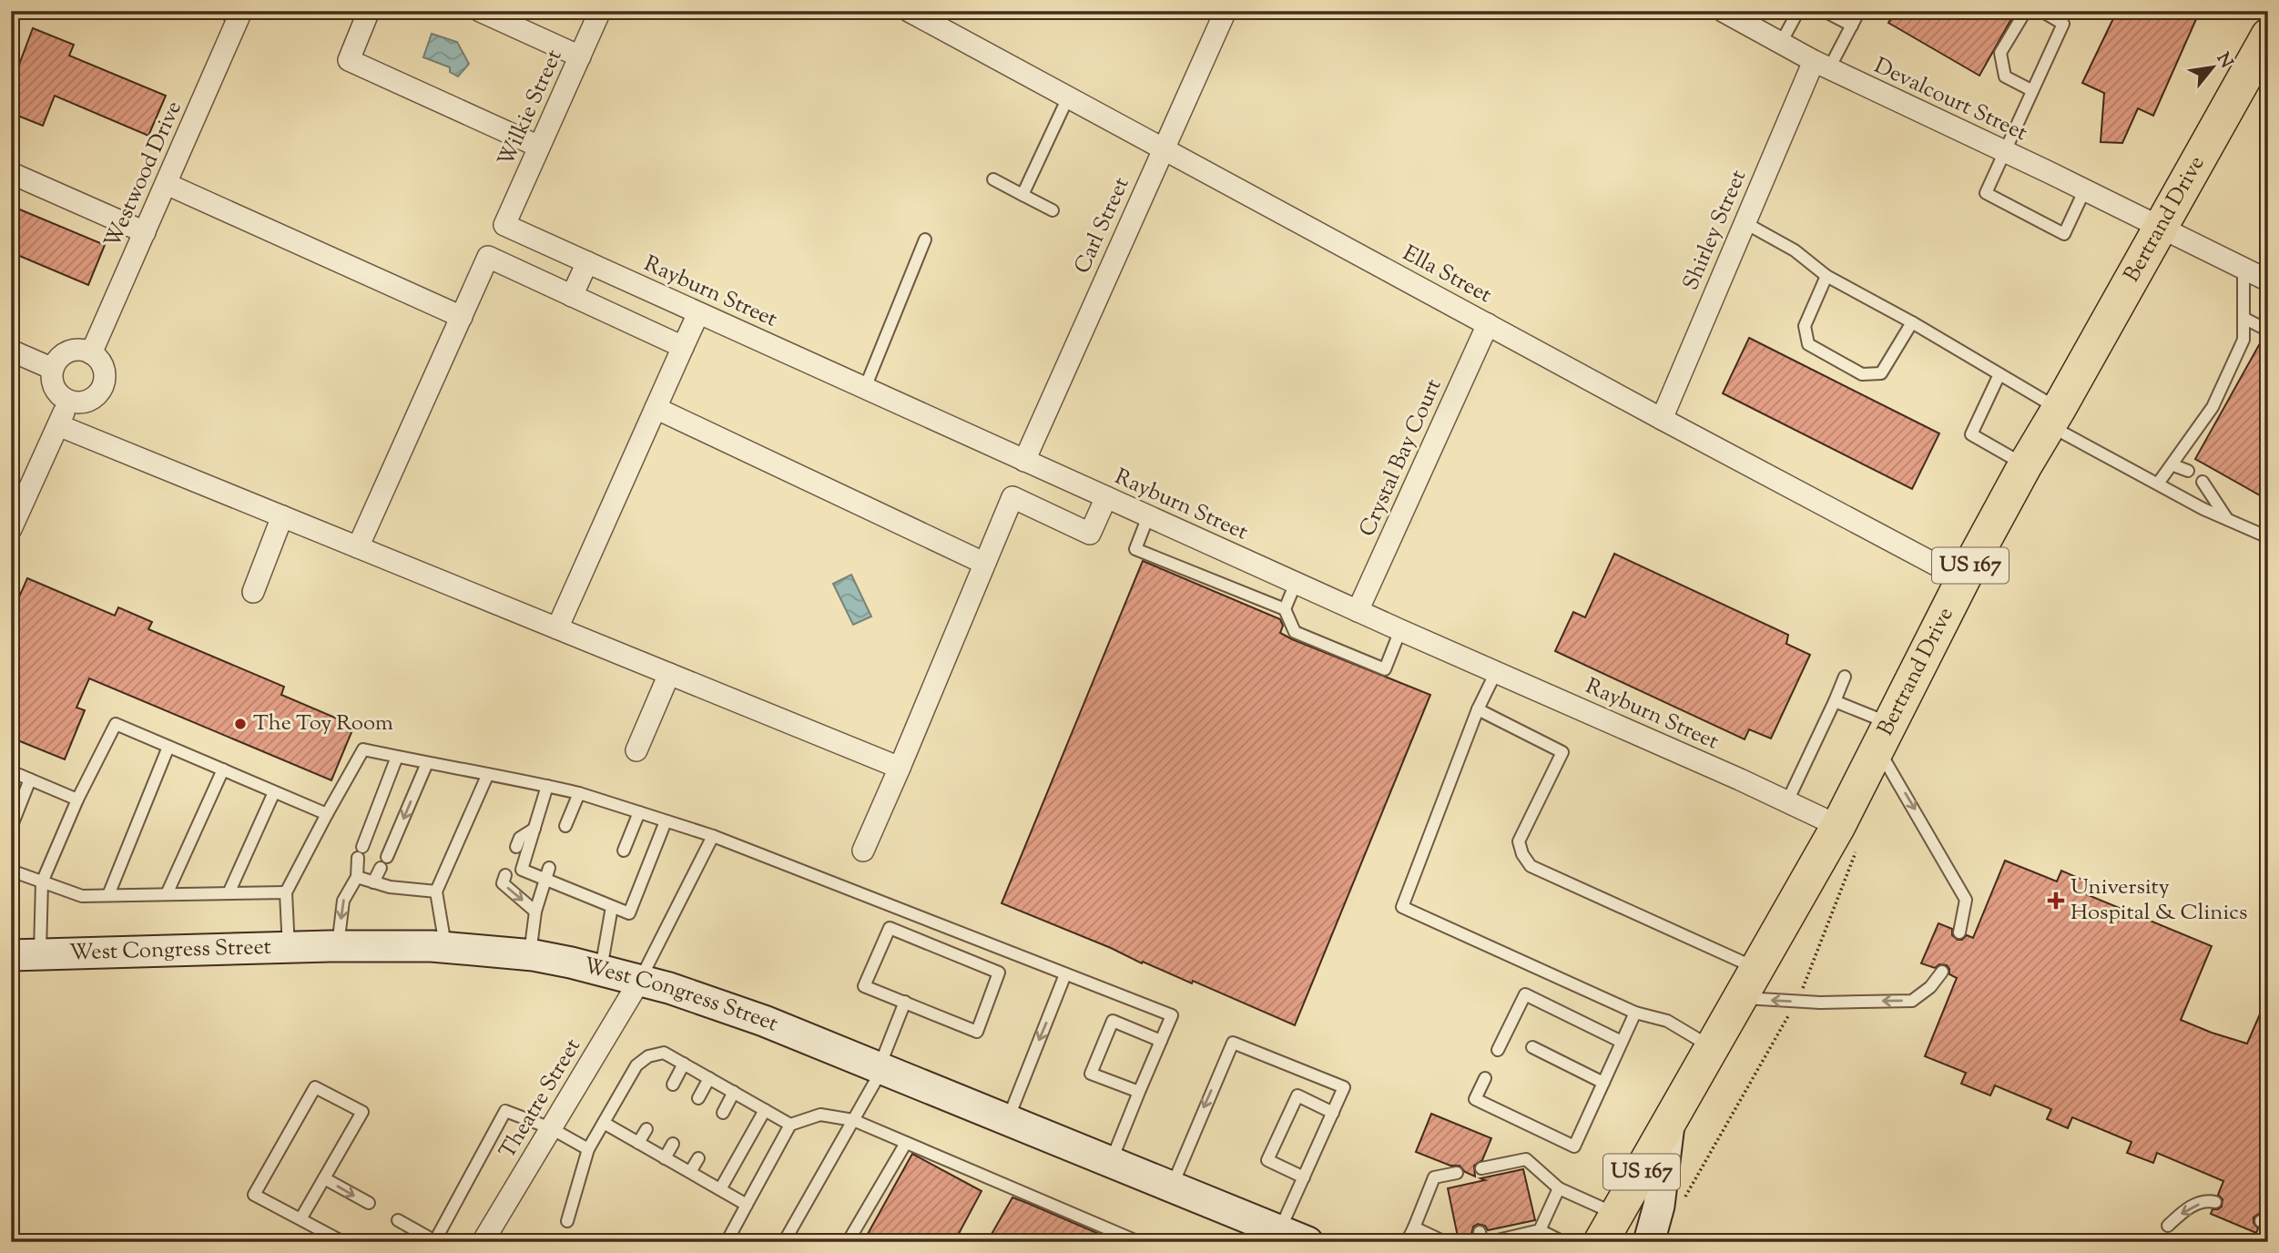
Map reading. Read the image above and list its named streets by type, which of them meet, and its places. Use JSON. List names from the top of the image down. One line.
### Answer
{"streets":{"main road":["Bertrand Drive","US 167","West Congress Street"],"street":["Devalcourt Street","Wilkie Street","Westwood Drive","Carl Street","Shirley Street","Ella Street","Rayburn Street","Crystal Bay Court","Theatre Street"]},"crossings":[["Devalcourt Street","Bertrand Drive"],["Devalcourt Street","Shirley Street"],["Wilkie Street","Rayburn Street"],["Bertrand Drive","Ella Street"],["Bertrand Drive","Rayburn Street"],["Carl Street","Ella Street"],["Carl Street","Rayburn Street"],["Shirley Street","Ella Street"],["Ella Street","Crystal Bay Court"],["Rayburn Street","Crystal Bay Court"],["West Congress Street","Theatre Street"]],"places":{"other":["The Toy Room"],"health":["University Hospital & Clinics"]},"north":"top right"}
